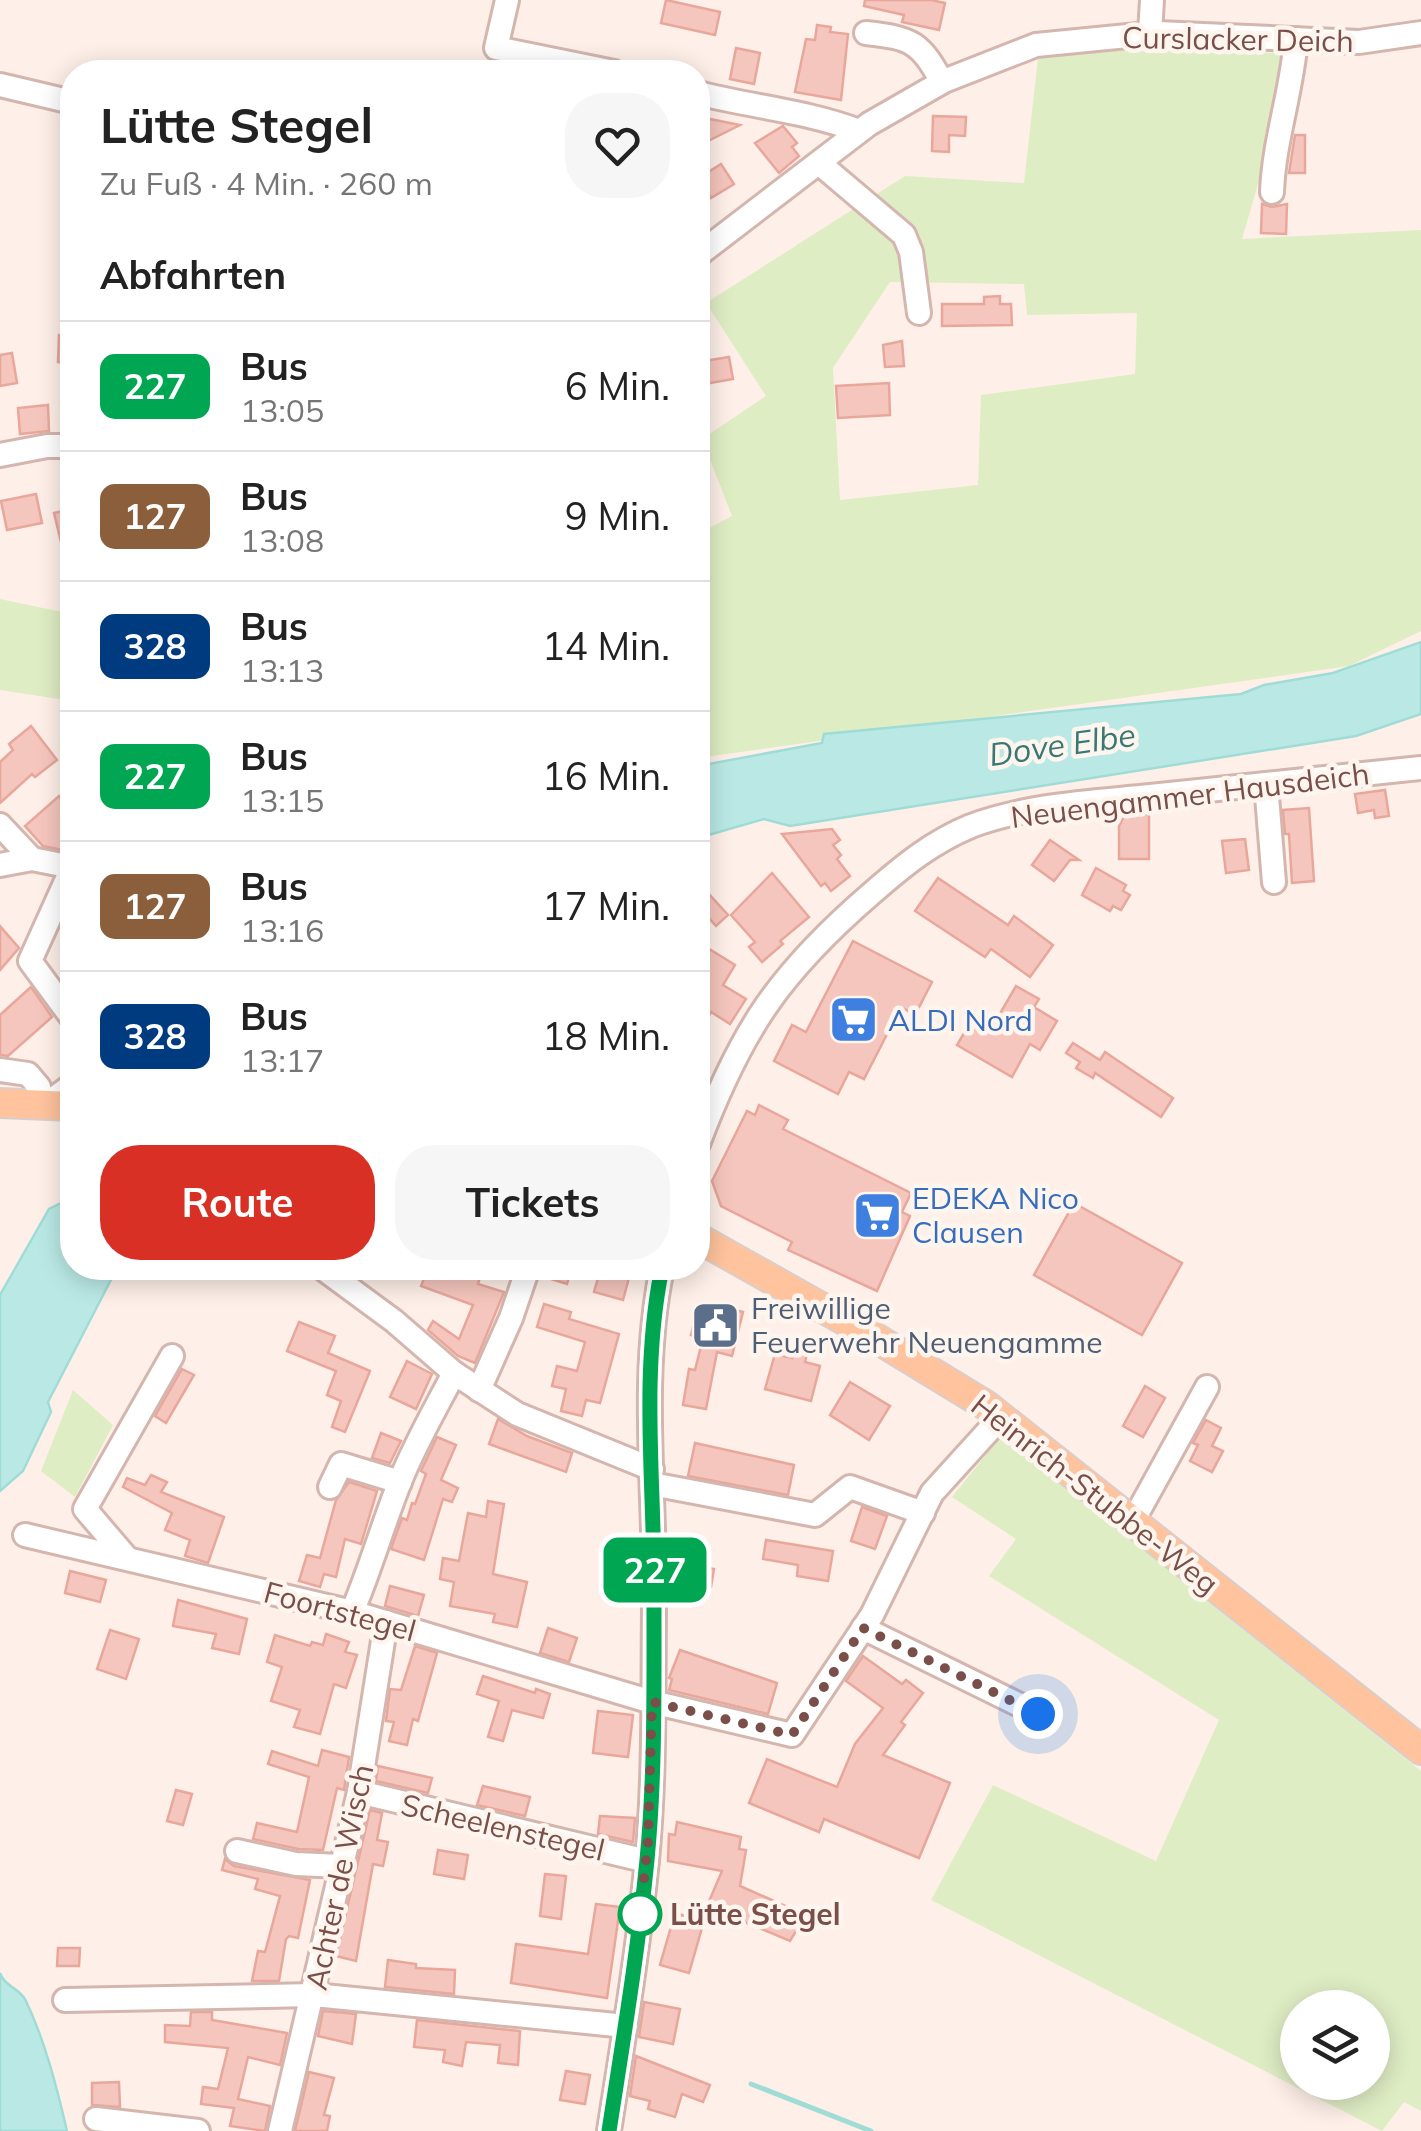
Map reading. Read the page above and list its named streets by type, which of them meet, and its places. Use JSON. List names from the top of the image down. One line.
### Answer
{"streets":{"main road":["Heinrich-Stubbe-Weg"],"street":["Curslacker Deich","Neuengammer Hausdeich","Foortstegel","Scheelenstegel","Achter de Wisch"]},"crossings":[["Foortstegel","Achter de Wisch"],["Scheelenstegel","Achter de Wisch"]],"water":["Dove Elbe"],"places":{"supermarket":["ALDI Nord","EDEKA Nico Clausen"],"public building":["Freiwillige Feuerwehr Neuengamme"],"other":["Lütte Stegel"]},"lines":["bus line 227"],"page":{"on_map":"227","heading":[["Lütte Stegel","Zu Fuß · 4 Min. · 260 m"],"Abfahrten"],"list":[{"mark":"227","name":"Bus","note":"13:05","value":"6 Min."},{"mark":"127","name":"Bus","note":"13:08","value":"9 Min."},{"mark":"328","name":"Bus","note":"13:13","value":"14 Min."},{"mark":"227","name":"Bus","note":"13:15","value":"16 Min."},{"mark":"127","name":"Bus","note":"13:16","value":"17 Min."},{"mark":"328","name":"Bus","note":"13:17","value":"18 Min."}],"buttons":["Route","Tickets"]}}
